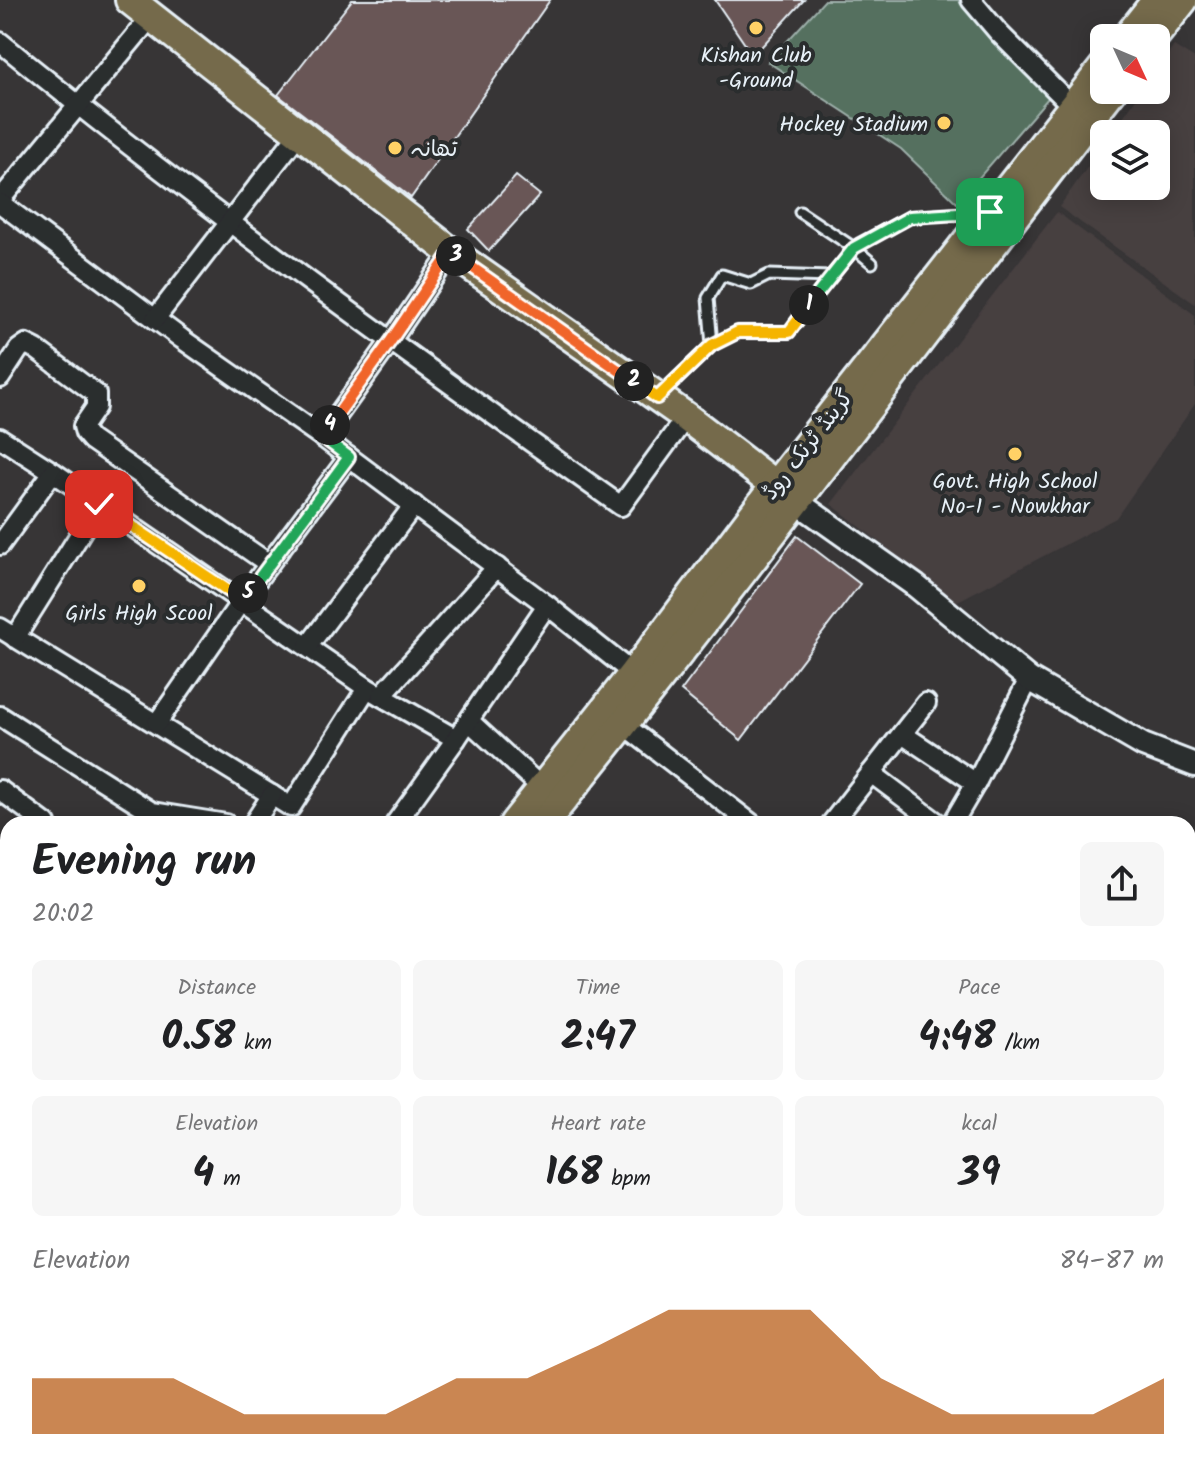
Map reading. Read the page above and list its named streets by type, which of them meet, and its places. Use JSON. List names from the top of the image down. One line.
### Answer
{"streets":{"main road":["گرینڈ ٹرنک روڈ"]},"places":["Kishan Club -Ground","Hockey Stadium","تھانہ","Govt. High School No-1 - Nowkhar","Girls High Scool"],"north":"bottom right","page":{"pins":["3","1","2","4","5"],"heading":["Evening run","20:02"],"stats":[["Distance","0.58 km"],["Time","2:47"],["Pace","4:48 /km"],["Elevation","4 m"],["Heart rate","168 bpm"],["kcal","39"]],"chart":["Elevation","84–87 m"]}}
